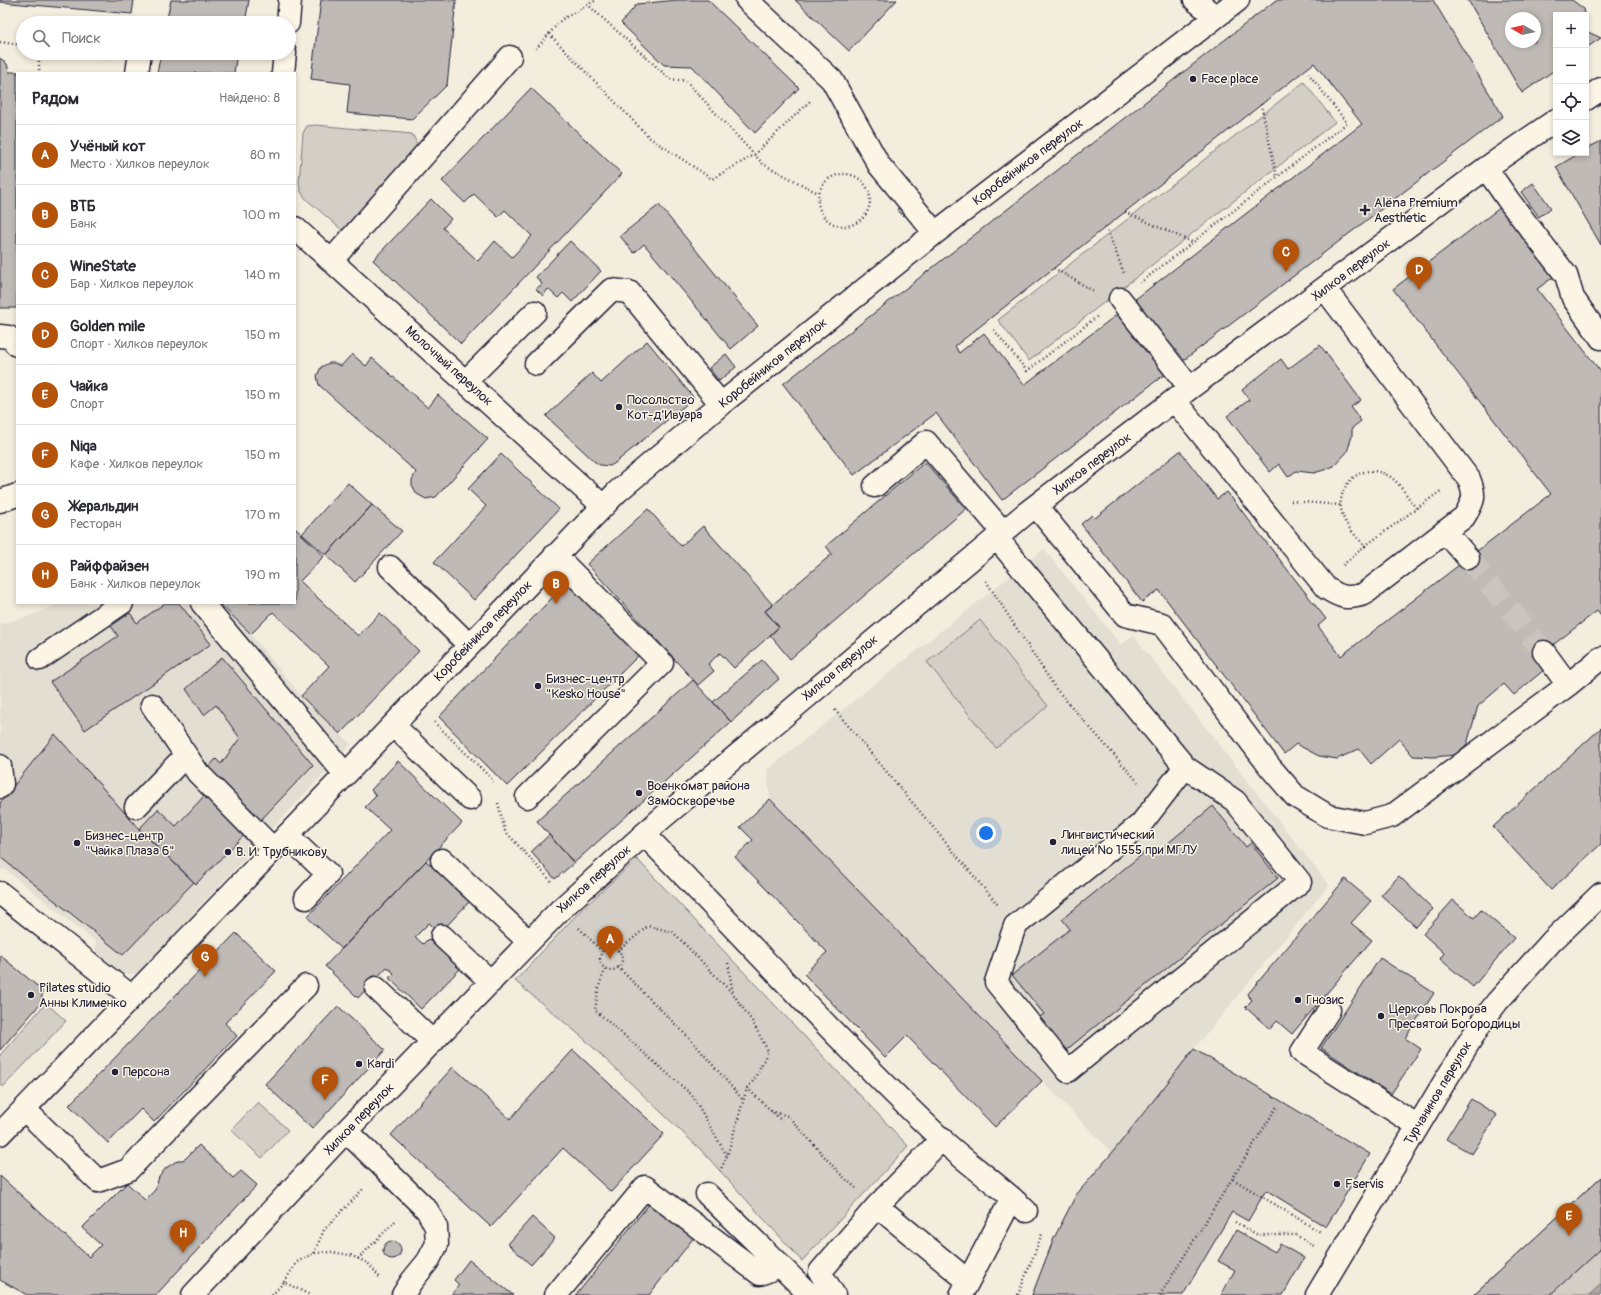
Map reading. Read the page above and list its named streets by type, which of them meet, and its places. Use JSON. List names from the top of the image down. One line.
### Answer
{"streets":{"street":["Коробейников переулок","Хилков переулок","Молочный переулок","Турчанинов переулок"]},"crossings":[["Коробейников переулок","Молочный переулок"]],"places":{"other":["Face place","Посольство Кот-д’Ивуара","Бизнес-центр \"Kesko House\"","Военкомат района Замоскворечье","Лингвистический лицей № 1555 при МГЛУ","Бизнес-центр \"Чайка Плаза 6\"","В. И. Трубникову","Pilates studio Анны Клименко","Гнозис","Церковь Покрова Пресвятой Богородицы","Kardi","Персона","Fservis"],"health":["Alёna Premium Aesthetic"]},"north":"left","page":{"map_buttons":["+","−"],"search":"Поиск","heading":["Рядом","Найдено: 8"],"list":[{"mark":"A","name":"Учёный кот","note":"Место · Хилков переулок","value":"80 m"},{"mark":"B","name":"ВТБ","note":"Банк","value":"100 m"},{"mark":"C","name":"WineState","note":"Бар · Хилков переулок","value":"140 m"},{"mark":"D","name":"Golden mile","note":"Спорт · Хилков переулок","value":"150 m"},{"mark":"E","name":"Чайка","note":"Спорт","value":"150 m"},{"mark":"F","name":"Niqa","note":"Кафе · Хилков переулок","value":"150 m"},{"mark":"G","name":"Жеральдин","note":"Ресторан","value":"170 m"},{"mark":"H","name":"Райффайзен","note":"Банк · Хилков переулок","value":"190 m"}],"pins":["C","D","B","A","G","F","E","H"]}}
